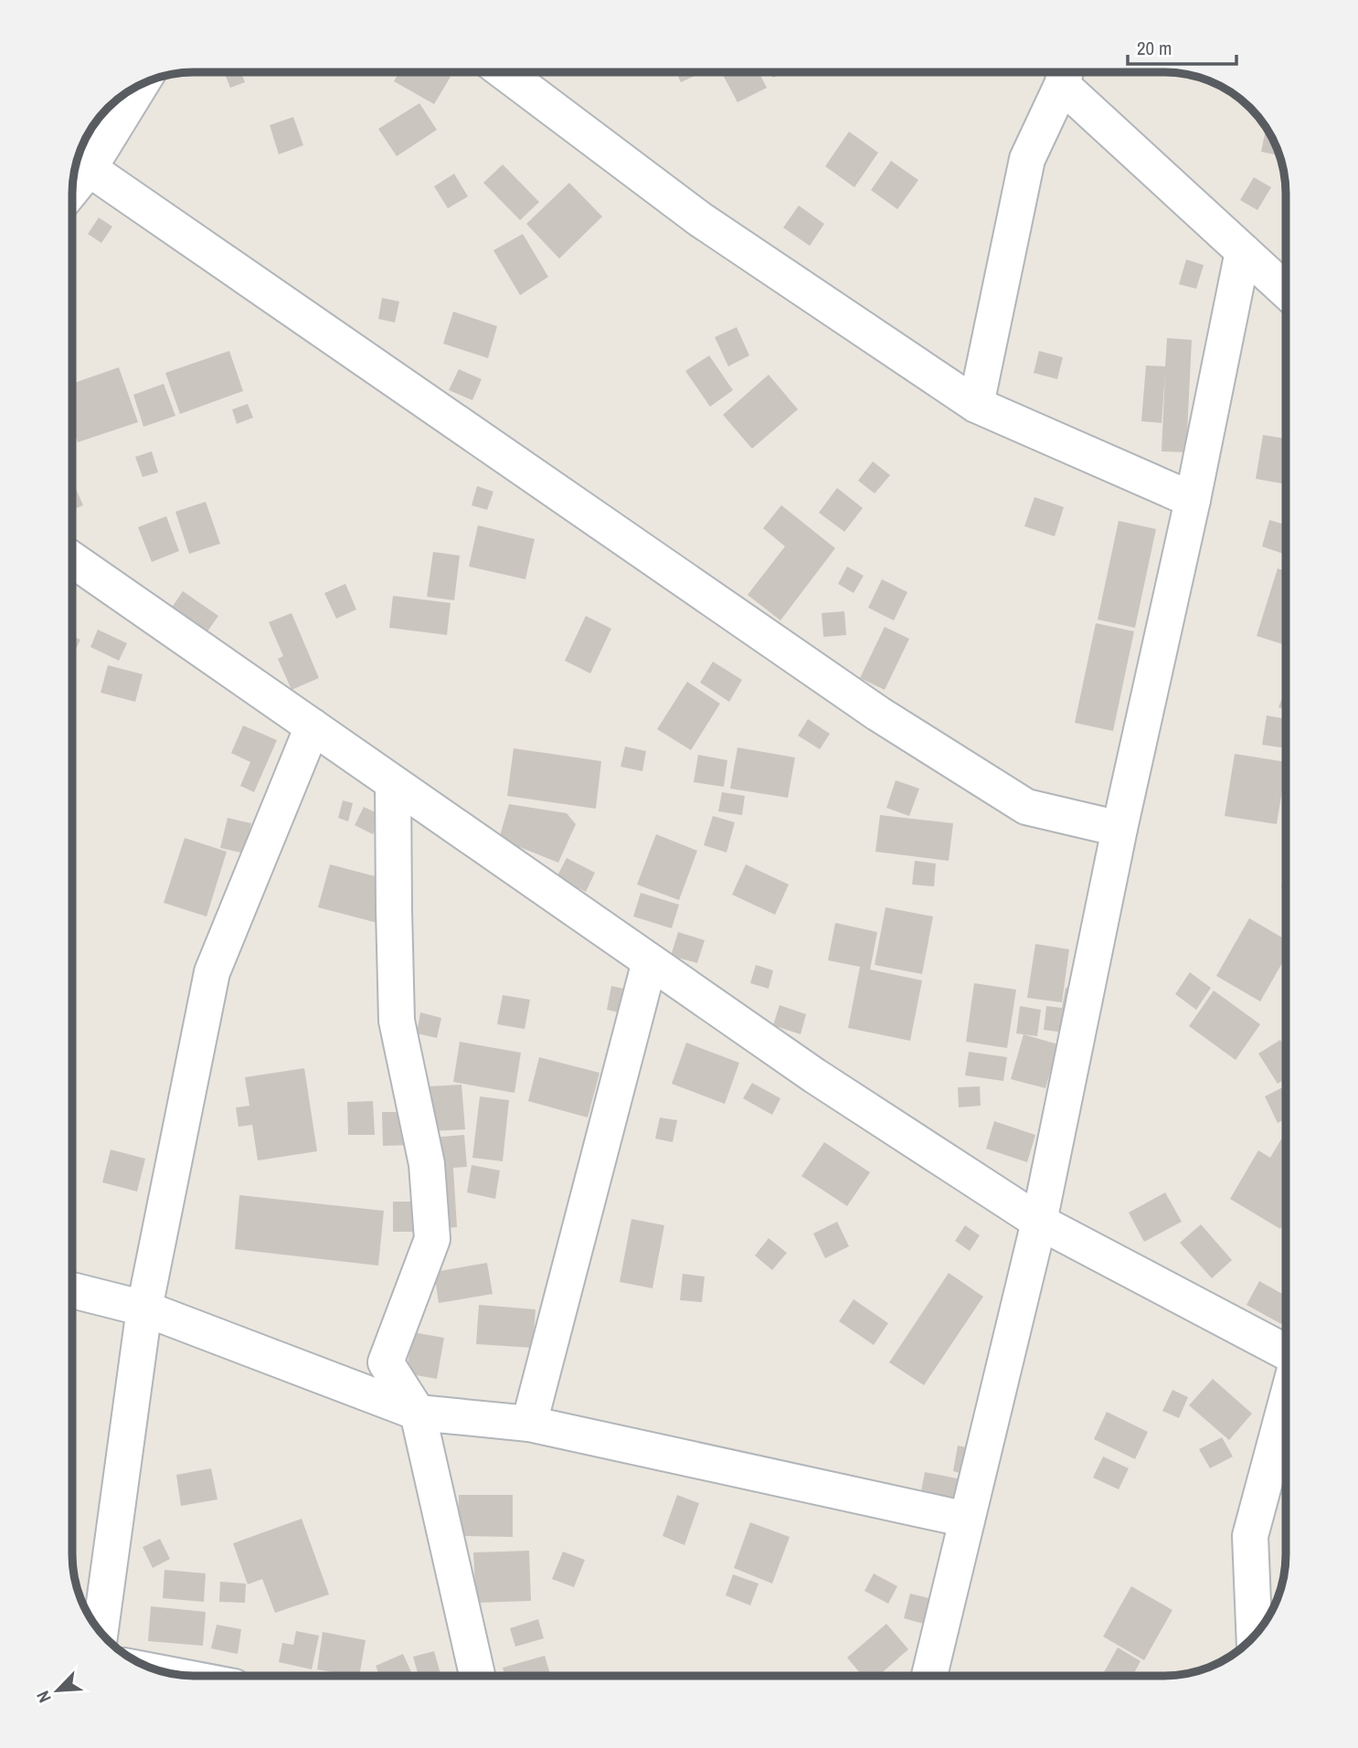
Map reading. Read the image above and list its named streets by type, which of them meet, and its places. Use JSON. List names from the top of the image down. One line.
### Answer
{"scale_bar":"20 m","north":"bottom left"}
